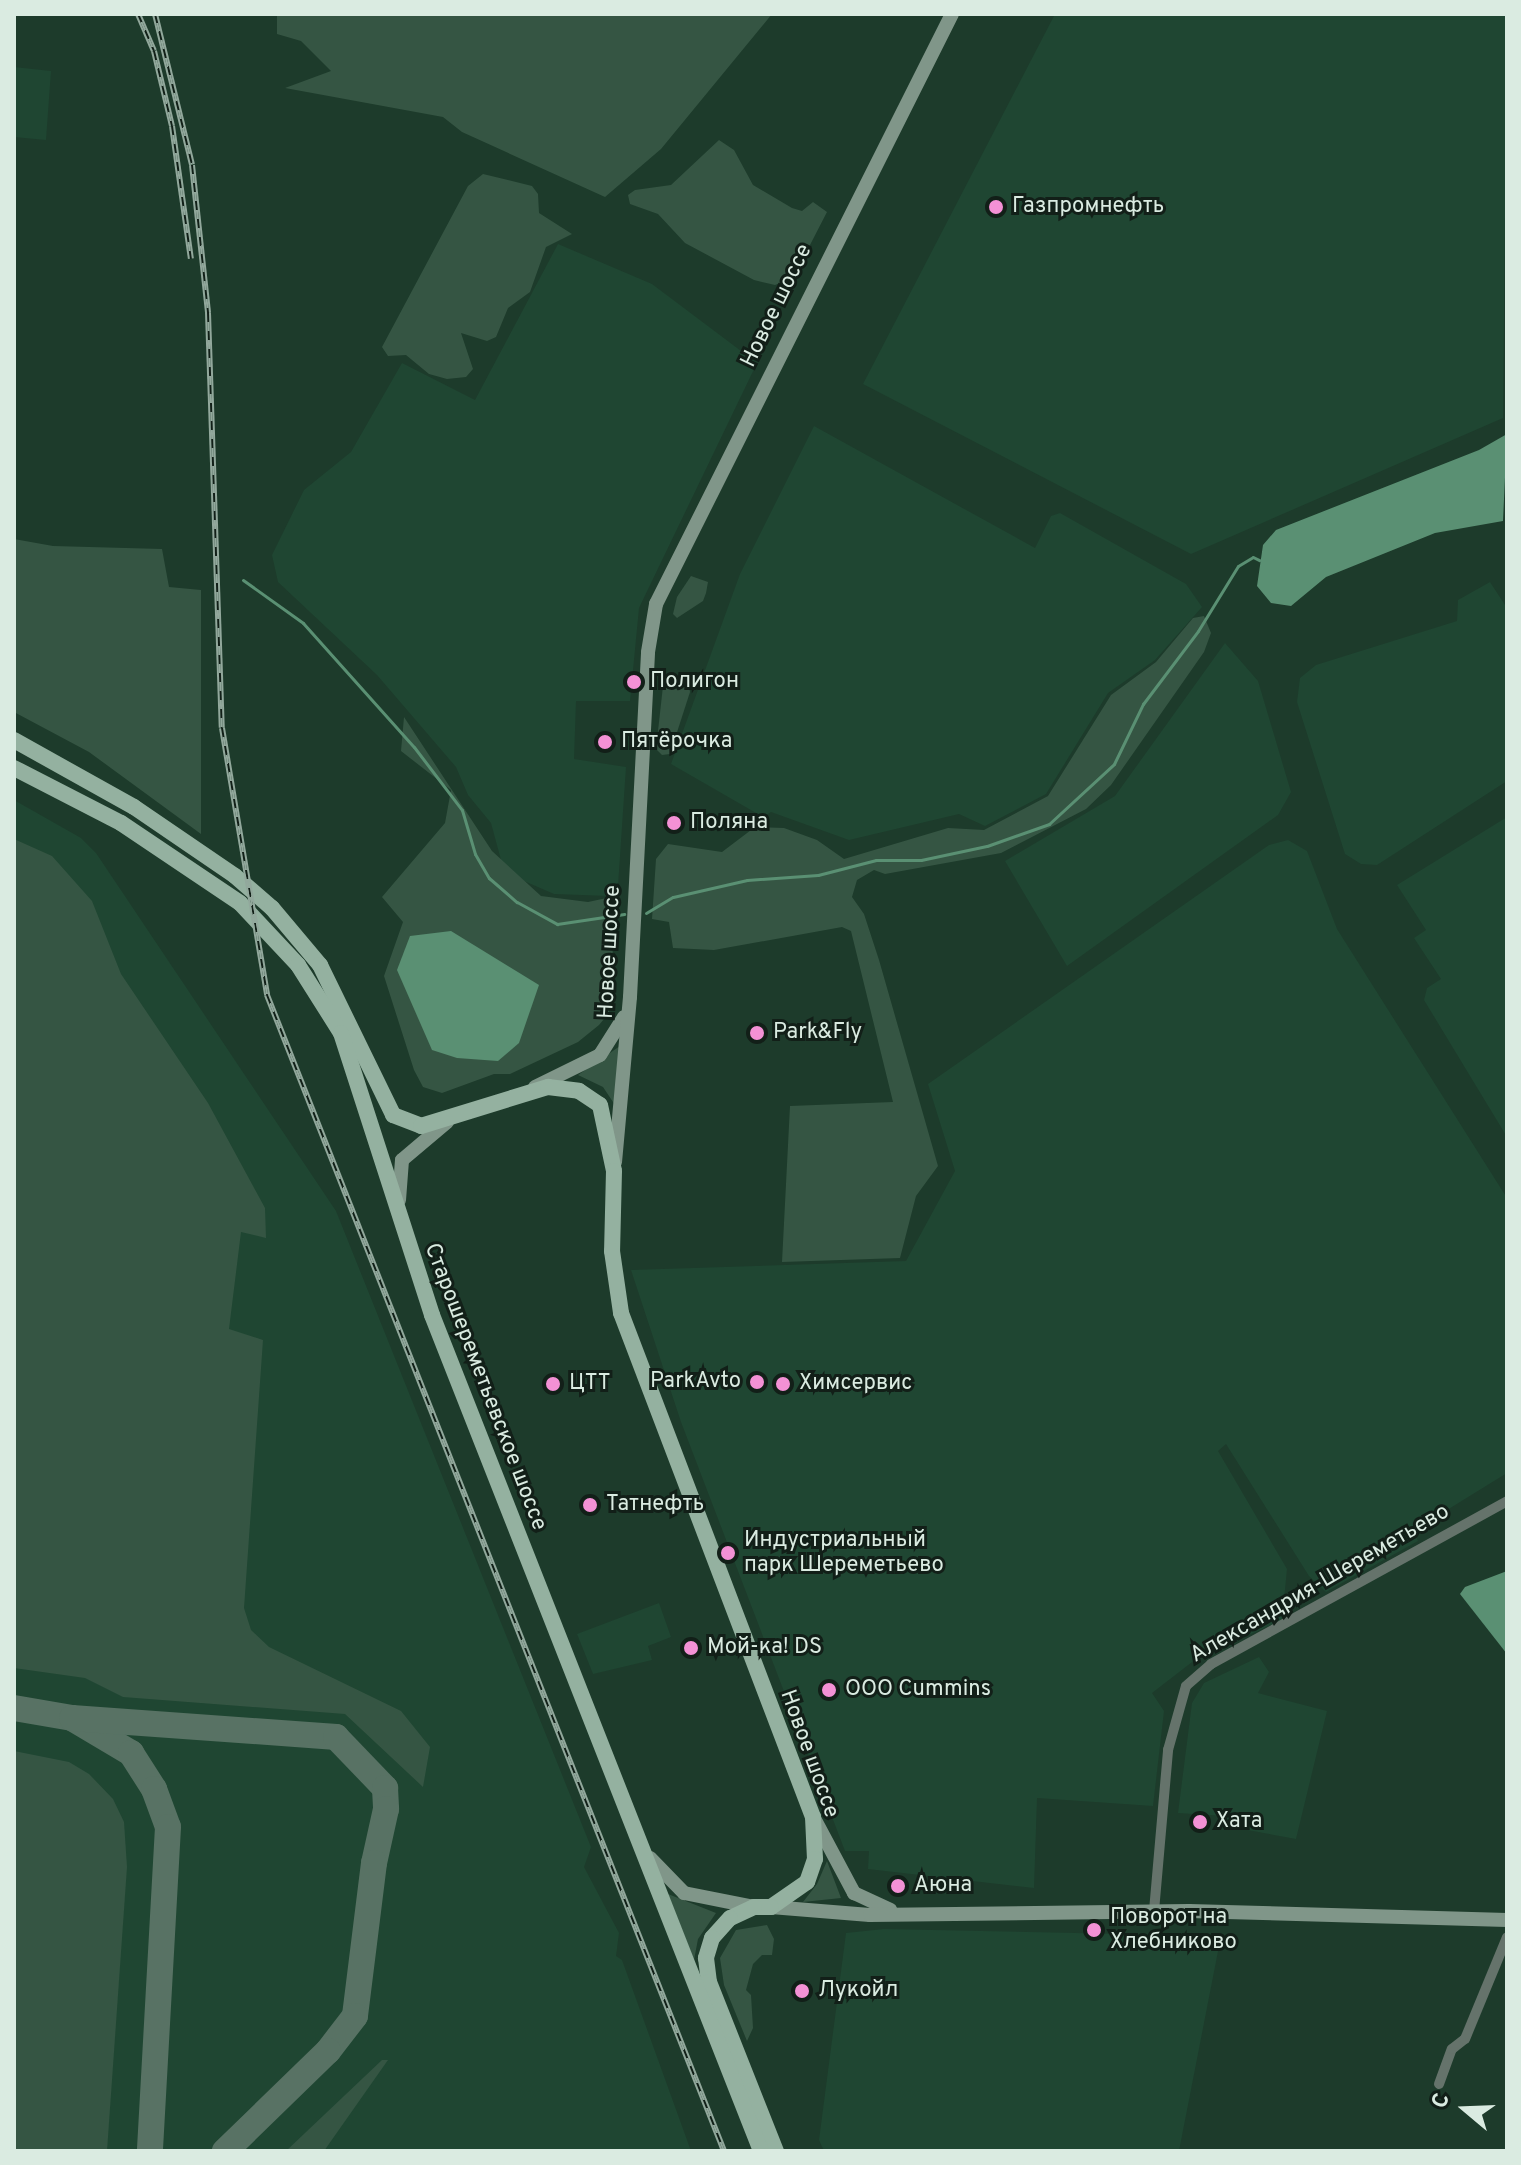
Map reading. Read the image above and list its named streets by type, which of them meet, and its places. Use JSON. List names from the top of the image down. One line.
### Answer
{"streets":{"main road":["Новое шоссе","Старошереметьевское шоссе"],"street":["Александрия-Шереметьево"]},"places":["Газпромнефть","Полигон","Пятёрочка","Поляна","Park&Fly","ParkAvto","ЦТТ","Химсервис","Татнефть","Индустриальный парк Шереметьево","Мой-ка! DS","OOO Cummins","Хата","Аюна","Поворот на Хлебниково","Лукойл"],"north":"left"}
